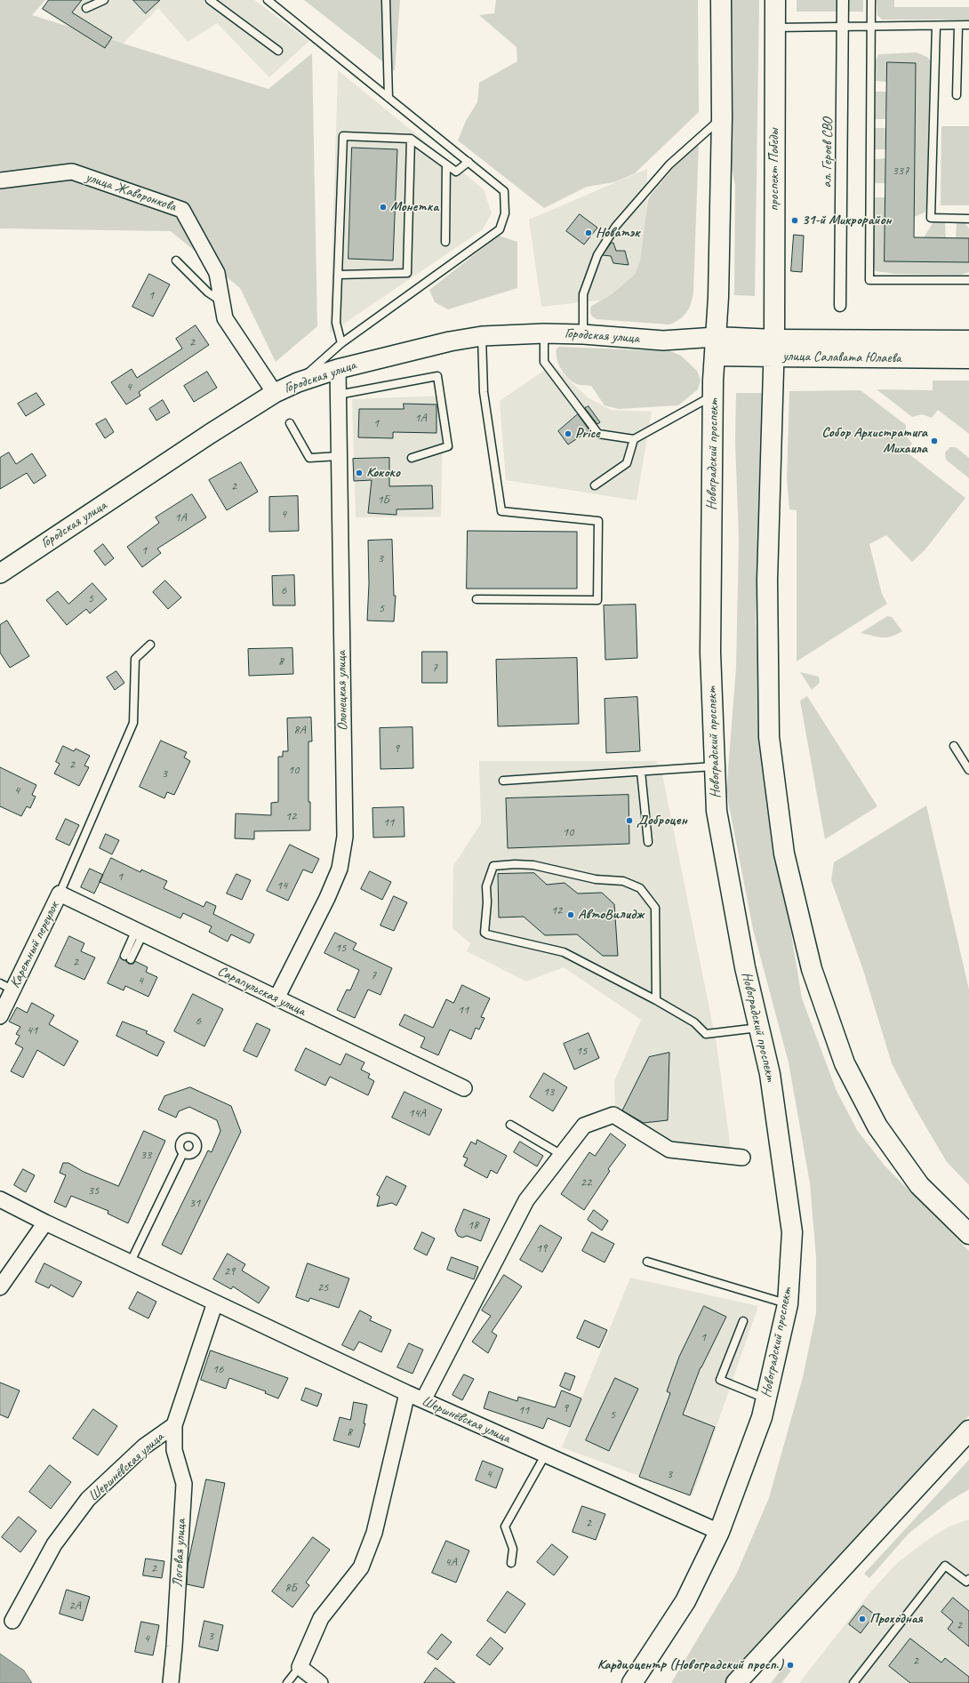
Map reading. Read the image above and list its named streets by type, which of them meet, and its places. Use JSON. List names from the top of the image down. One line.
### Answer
{"streets":{"main road":["проспект Победы","Городская улица","улица Салавата Юлаева","Новоградский проспект"],"street":["ал. Героев СВО","улица Жаворонкова","Олонецкая улица","Каретный переулок","Сарапульская улица","Шершнёвская улица","Логовая улица"]},"crossings":[["проспект Победы","улица Салавата Юлаева"],["улица Жаворонкова","Городская улица"],["Городская улица","улица Салавата Юлаева"],["Городская улица","Новоградский проспект"],["Городская улица","Олонецкая улица"],["улица Салавата Юлаева","Новоградский проспект"],["Новоградский проспект","Шершнёвская улица"],["Олонецкая улица","Сарапульская улица"],["Каретный переулок","Сарапульская улица"],["Шершнёвская улица","Логовая улица"]],"places":["Монетка","31-й Микрорайон","Новатэк","Price","Собор Архистратига Михаила","Кококо","Доброцен","АвтоВилидж","Проходная","Кардиоцентр (Новоградский просп.)"],"house_numbers":["337","1","2","4","1А","1","2","1Б","4","1А","1","3","6","5","5","8","7","8А","9","2","10","3","4","12","11","10","1","14","12","15","2","7","4","11","6","41","15","13","14А","33","22","35","31","18","19","29","25","1","16","9","11","5","8","4","3","2","4А","2","8Б","2А","2","3","4","2"]}
